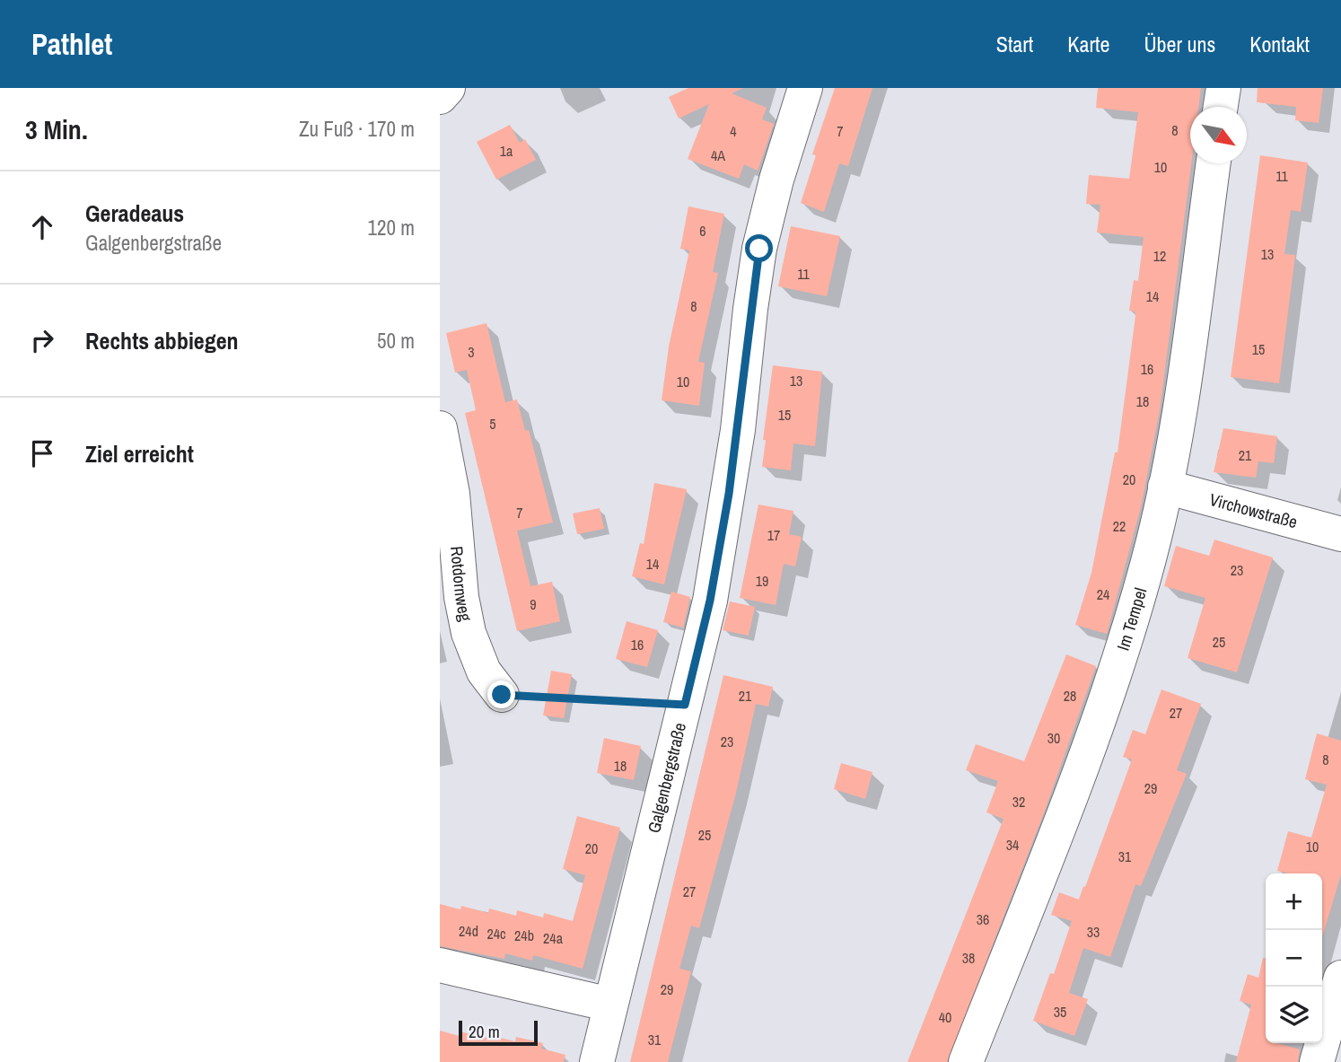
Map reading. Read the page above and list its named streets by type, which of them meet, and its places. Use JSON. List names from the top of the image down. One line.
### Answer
{"streets":{"street":["Virchowstraße","Rotdornweg","Im Tempel","Galgenbergstraße"]},"crossings":[["Virchowstraße","Im Tempel"]],"house_numbers":["8","4","7","1a","4A","10","11","6","13","12","11","14","8","15","3","16","13","10","18","15","5","21","20","7","22","17","14","23","19","24","9","25","16","21","28","27","30","23","8","18","29","32","25","34","10","20","31","27","36","24d","33","24c","24b","24a","38","29","35","40","31"],"scale_bar":"20 m","north":"bottom right","page":{"header":"Pathlet","nav":["Start","Karte","Über uns","Kontakt"],"heading":["3 Min.","Zu Fuß · 170 m"],"list":[["Geradeaus","Galgenbergstraße","120 m"],["Rechts abbiegen","50 m"],"Ziel erreicht"],"map_buttons":["+","−"],"scale":"20 m"}}
